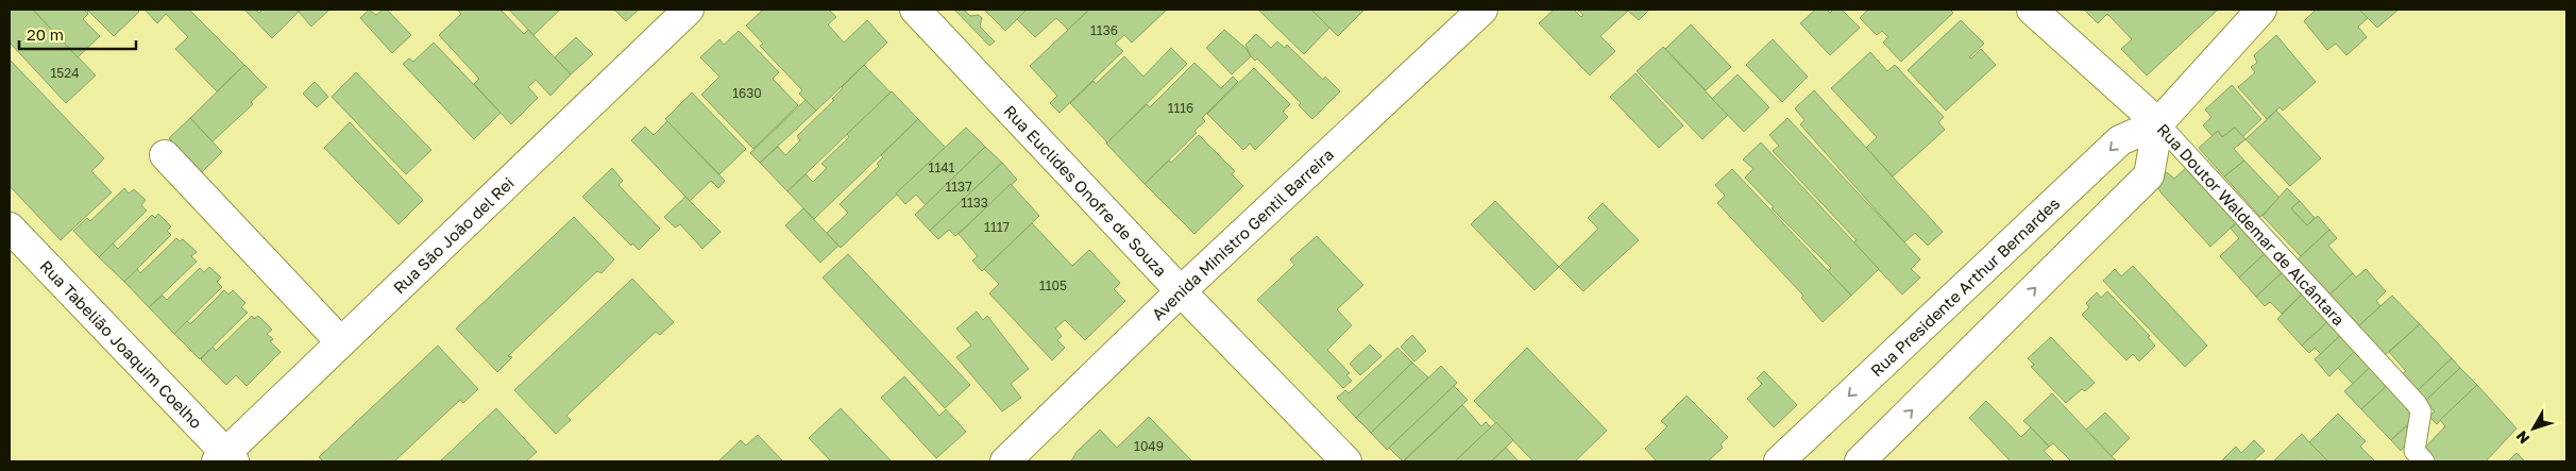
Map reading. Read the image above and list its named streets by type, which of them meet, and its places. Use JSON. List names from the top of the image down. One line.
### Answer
{"streets":{"street":["Rua Euclides Onofre de Souza","Rua Doutor Waldemar de Alcântara","Avenida Ministro Gentil Barreira","Rua São João del Rei","Rua Presidente Arthur Bernardes","Rua Tabelião Joaquim Coelho"]},"crossings":[["Rua Euclides Onofre de Souza","Avenida Ministro Gentil Barreira"],["Rua Doutor Waldemar de Alcântara","Rua Presidente Arthur Bernardes"],["Rua São João del Rei","Rua Tabelião Joaquim Coelho"]],"house_numbers":["1136","1524","1630","1116","1141","1137","1133","1117","1105","1049"],"scale_bar":"20 m","north":"bottom left"}
